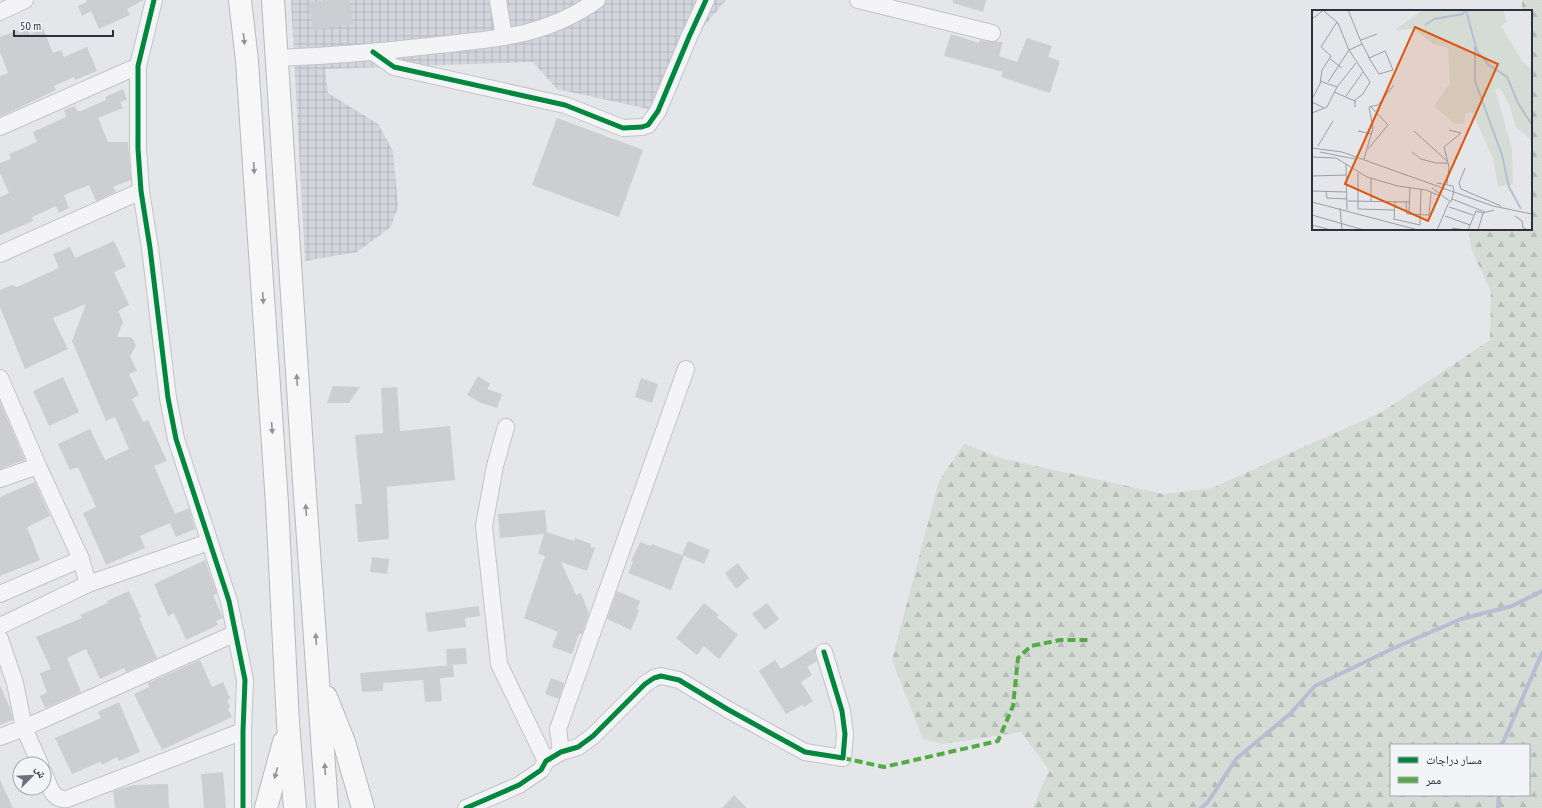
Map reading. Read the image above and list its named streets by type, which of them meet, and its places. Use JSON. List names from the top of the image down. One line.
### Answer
{"legend":["مسار دراجات","ممر"],"scale_bar":"50 m","north":"top right"}
